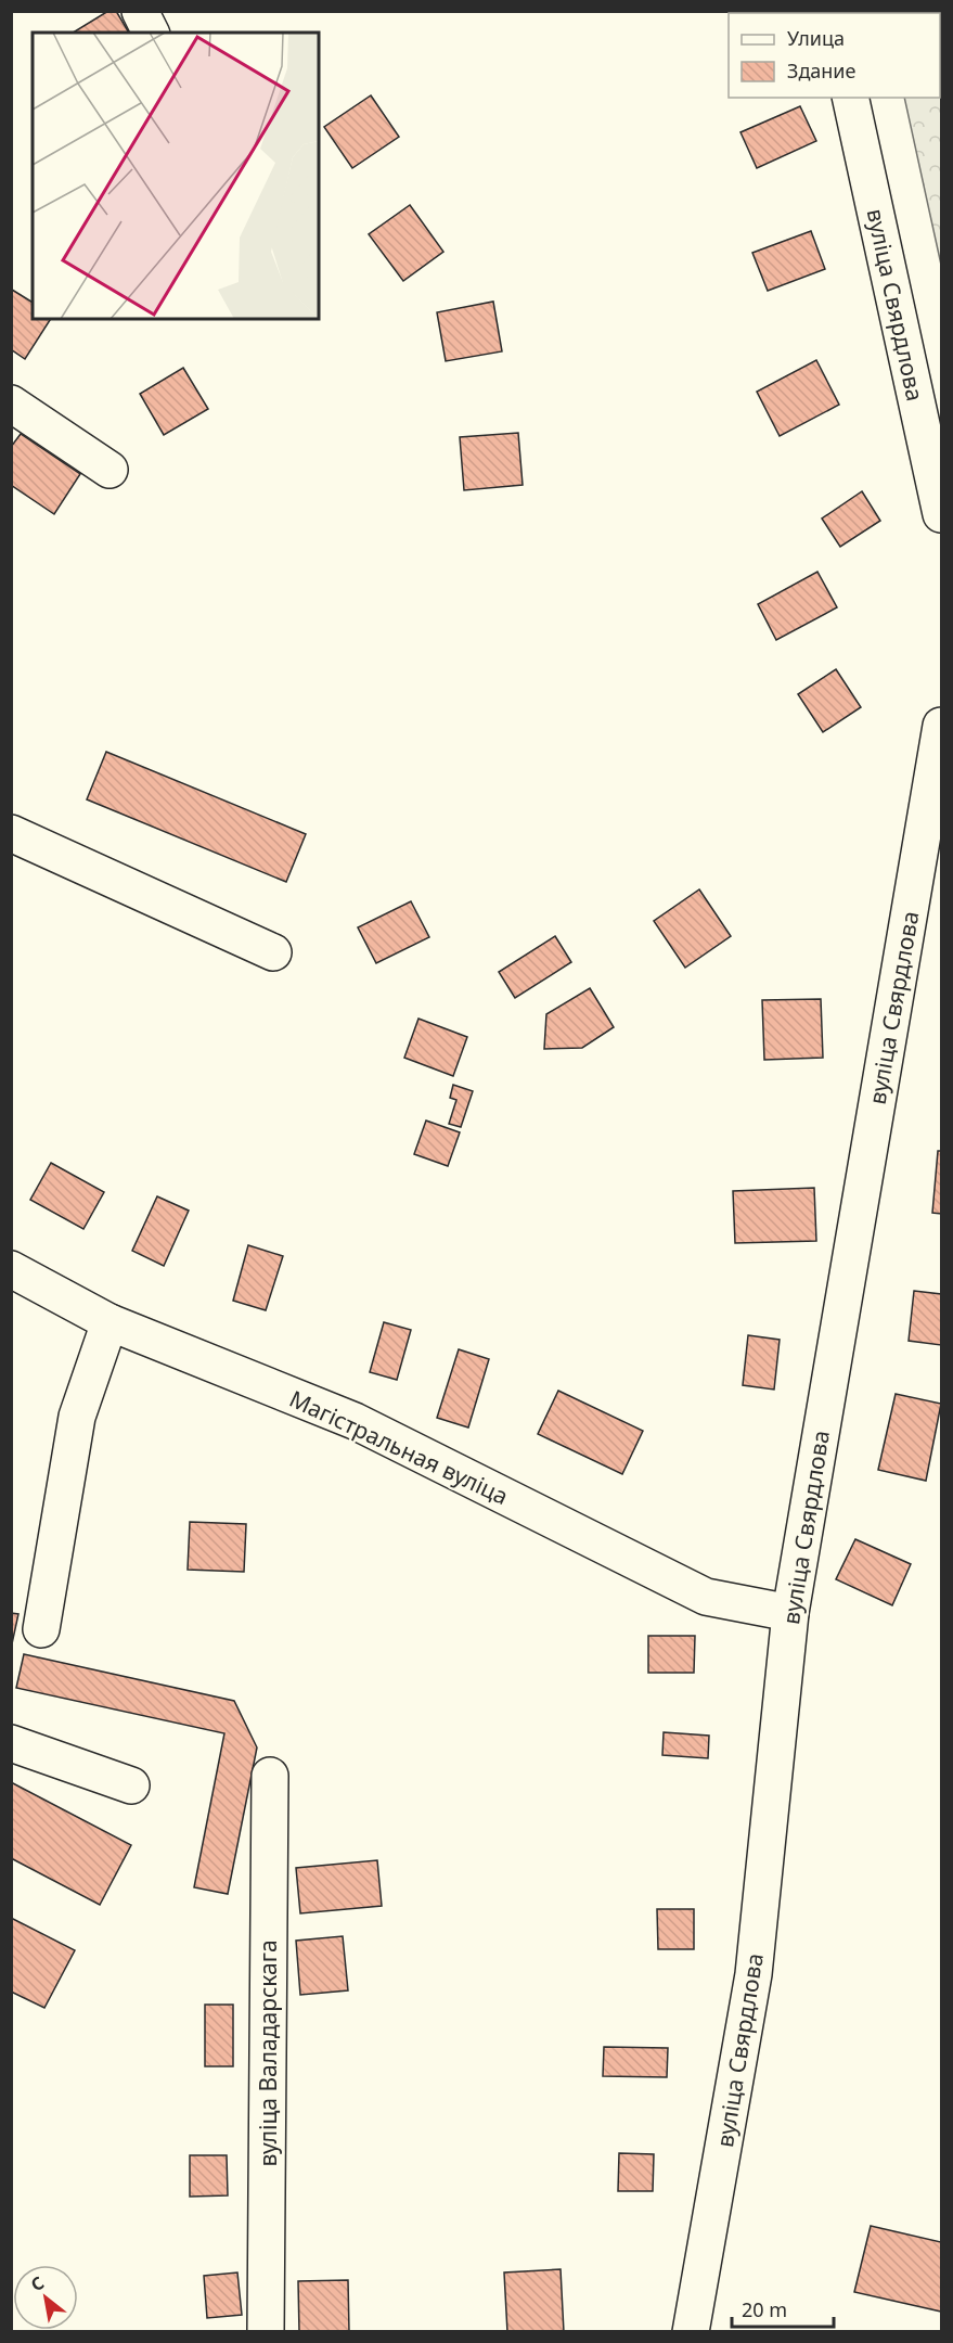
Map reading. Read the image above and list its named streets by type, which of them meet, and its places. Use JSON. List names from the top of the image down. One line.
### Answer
{"streets":{"street":["вуліца Свярдлова","Магістральная вуліца","вуліца Валадарскага"]},"crossings":[["вуліца Свярдлова","Магістральная вуліца"]],"legend":["Улица","Здание"],"scale_bar":"20 m","north":"top left"}
